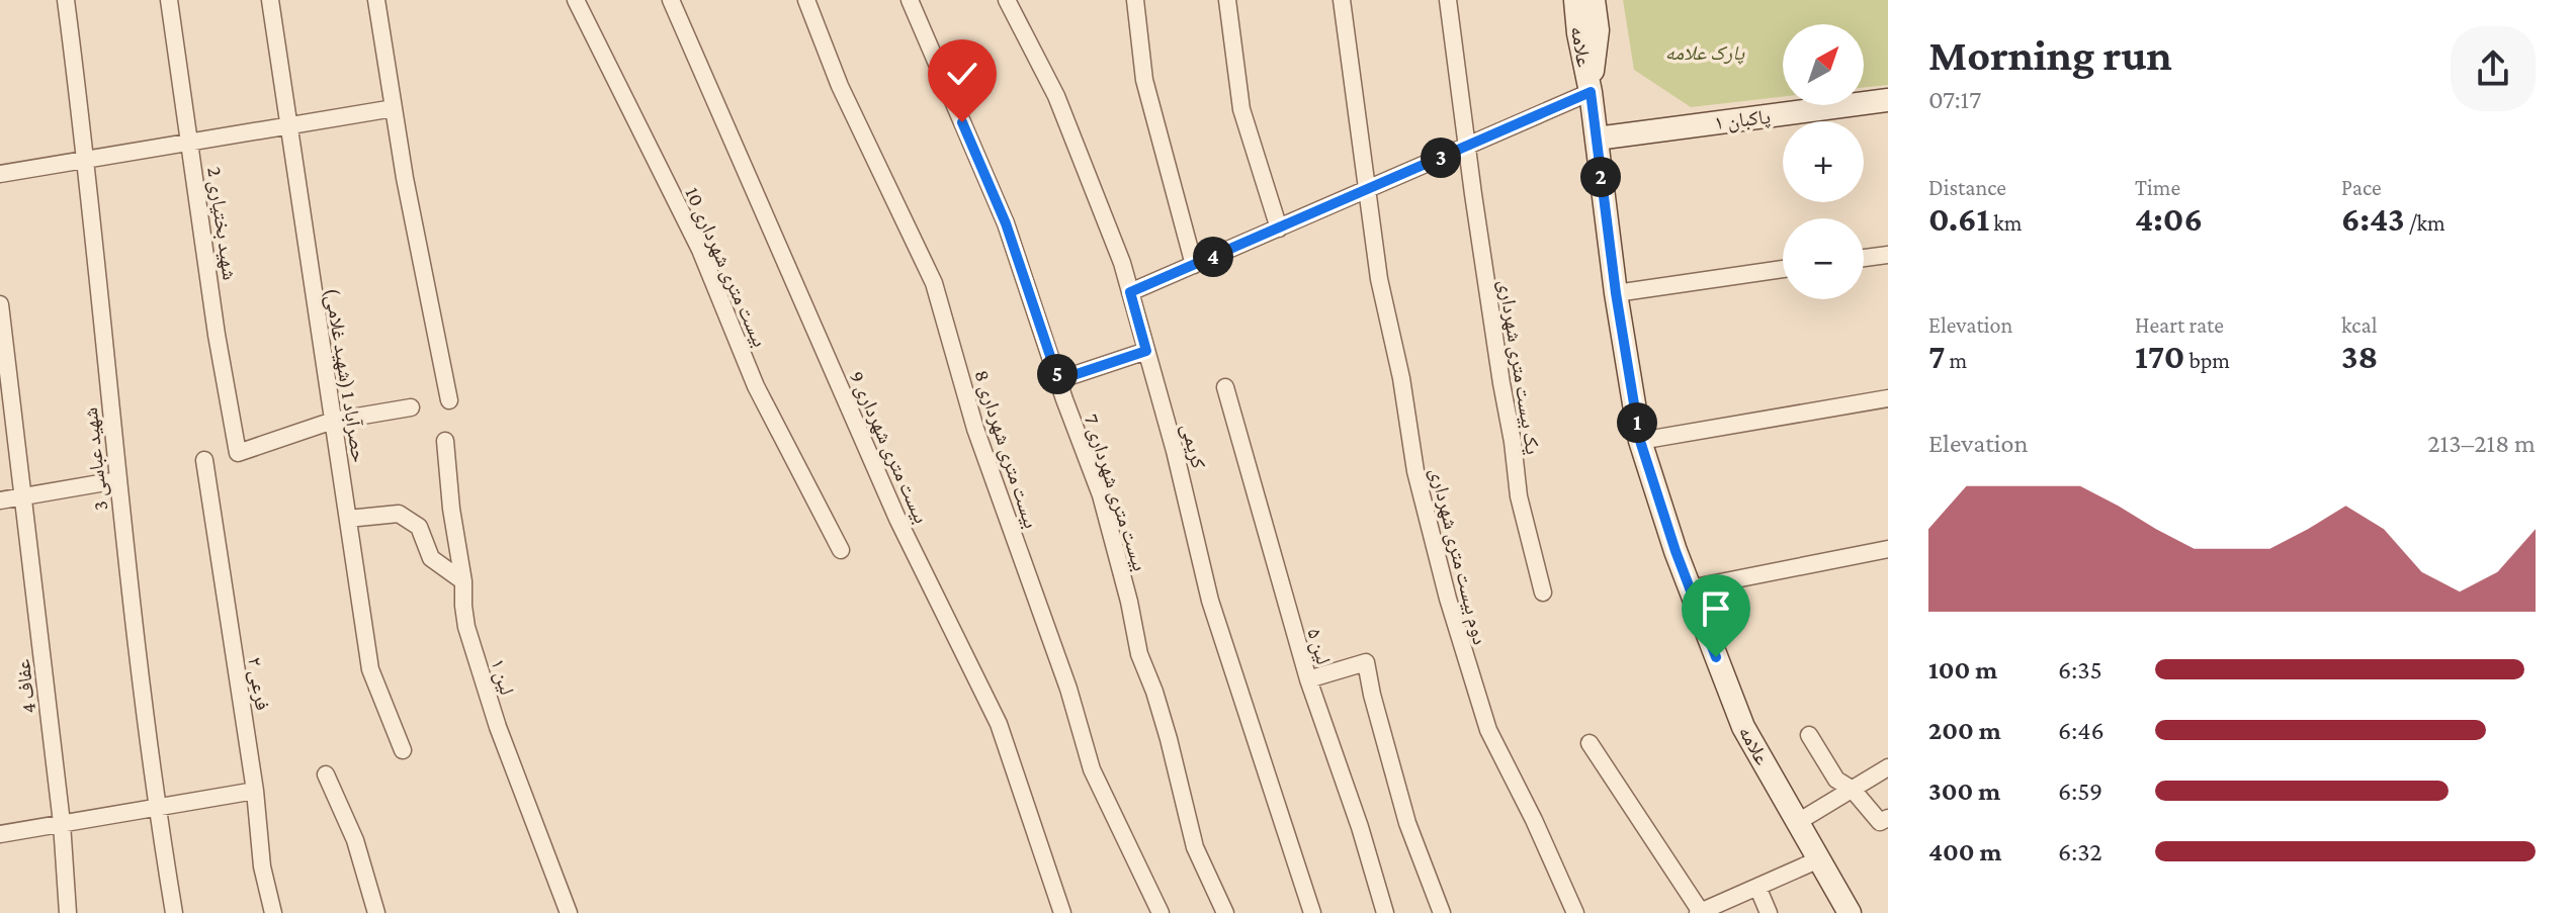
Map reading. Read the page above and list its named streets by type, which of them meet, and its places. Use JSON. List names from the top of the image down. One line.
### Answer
{"streets":{"street":["علامه","پاکبان ۱","شهید بختیاری 2","بیست متری شهرداری 10","یک بیست متری شهرداری","حصرآباد 1 (شهید غلامی)","کریمی","بیست متری شهرداری 9","بیست متری شهرداری 8","شهید عباسی 3","بیست متری شهرداری 7","دوم بیست متری شهرداری","لین ۵","لین ۱","۲ فرعی","عفاف 4"]},"crossings":[["علامه","پاکبان ۱"],["شهید بختیاری 2","حصرآباد 1 (شهید غلامی)"]],"parks":["پارک علامه"],"north":"top right","page":{"heading":["Morning run","07:17"],"map_buttons":["+","−"],"pins":["3","2","4","5","1"],"stats":[["Distance","0.61 km"],["Time","4:06"],["Pace","6:43 /km"],["Elevation","7 m"],["Heart rate","170 bpm"],["kcal","38"]],"chart":["Elevation","213–218 m"],"list":[{"name":"100 m","note":"6:35"},{"name":"200 m","note":"6:46"},{"name":"300 m","note":"6:59"},{"name":"400 m","note":"6:32"}]}}
